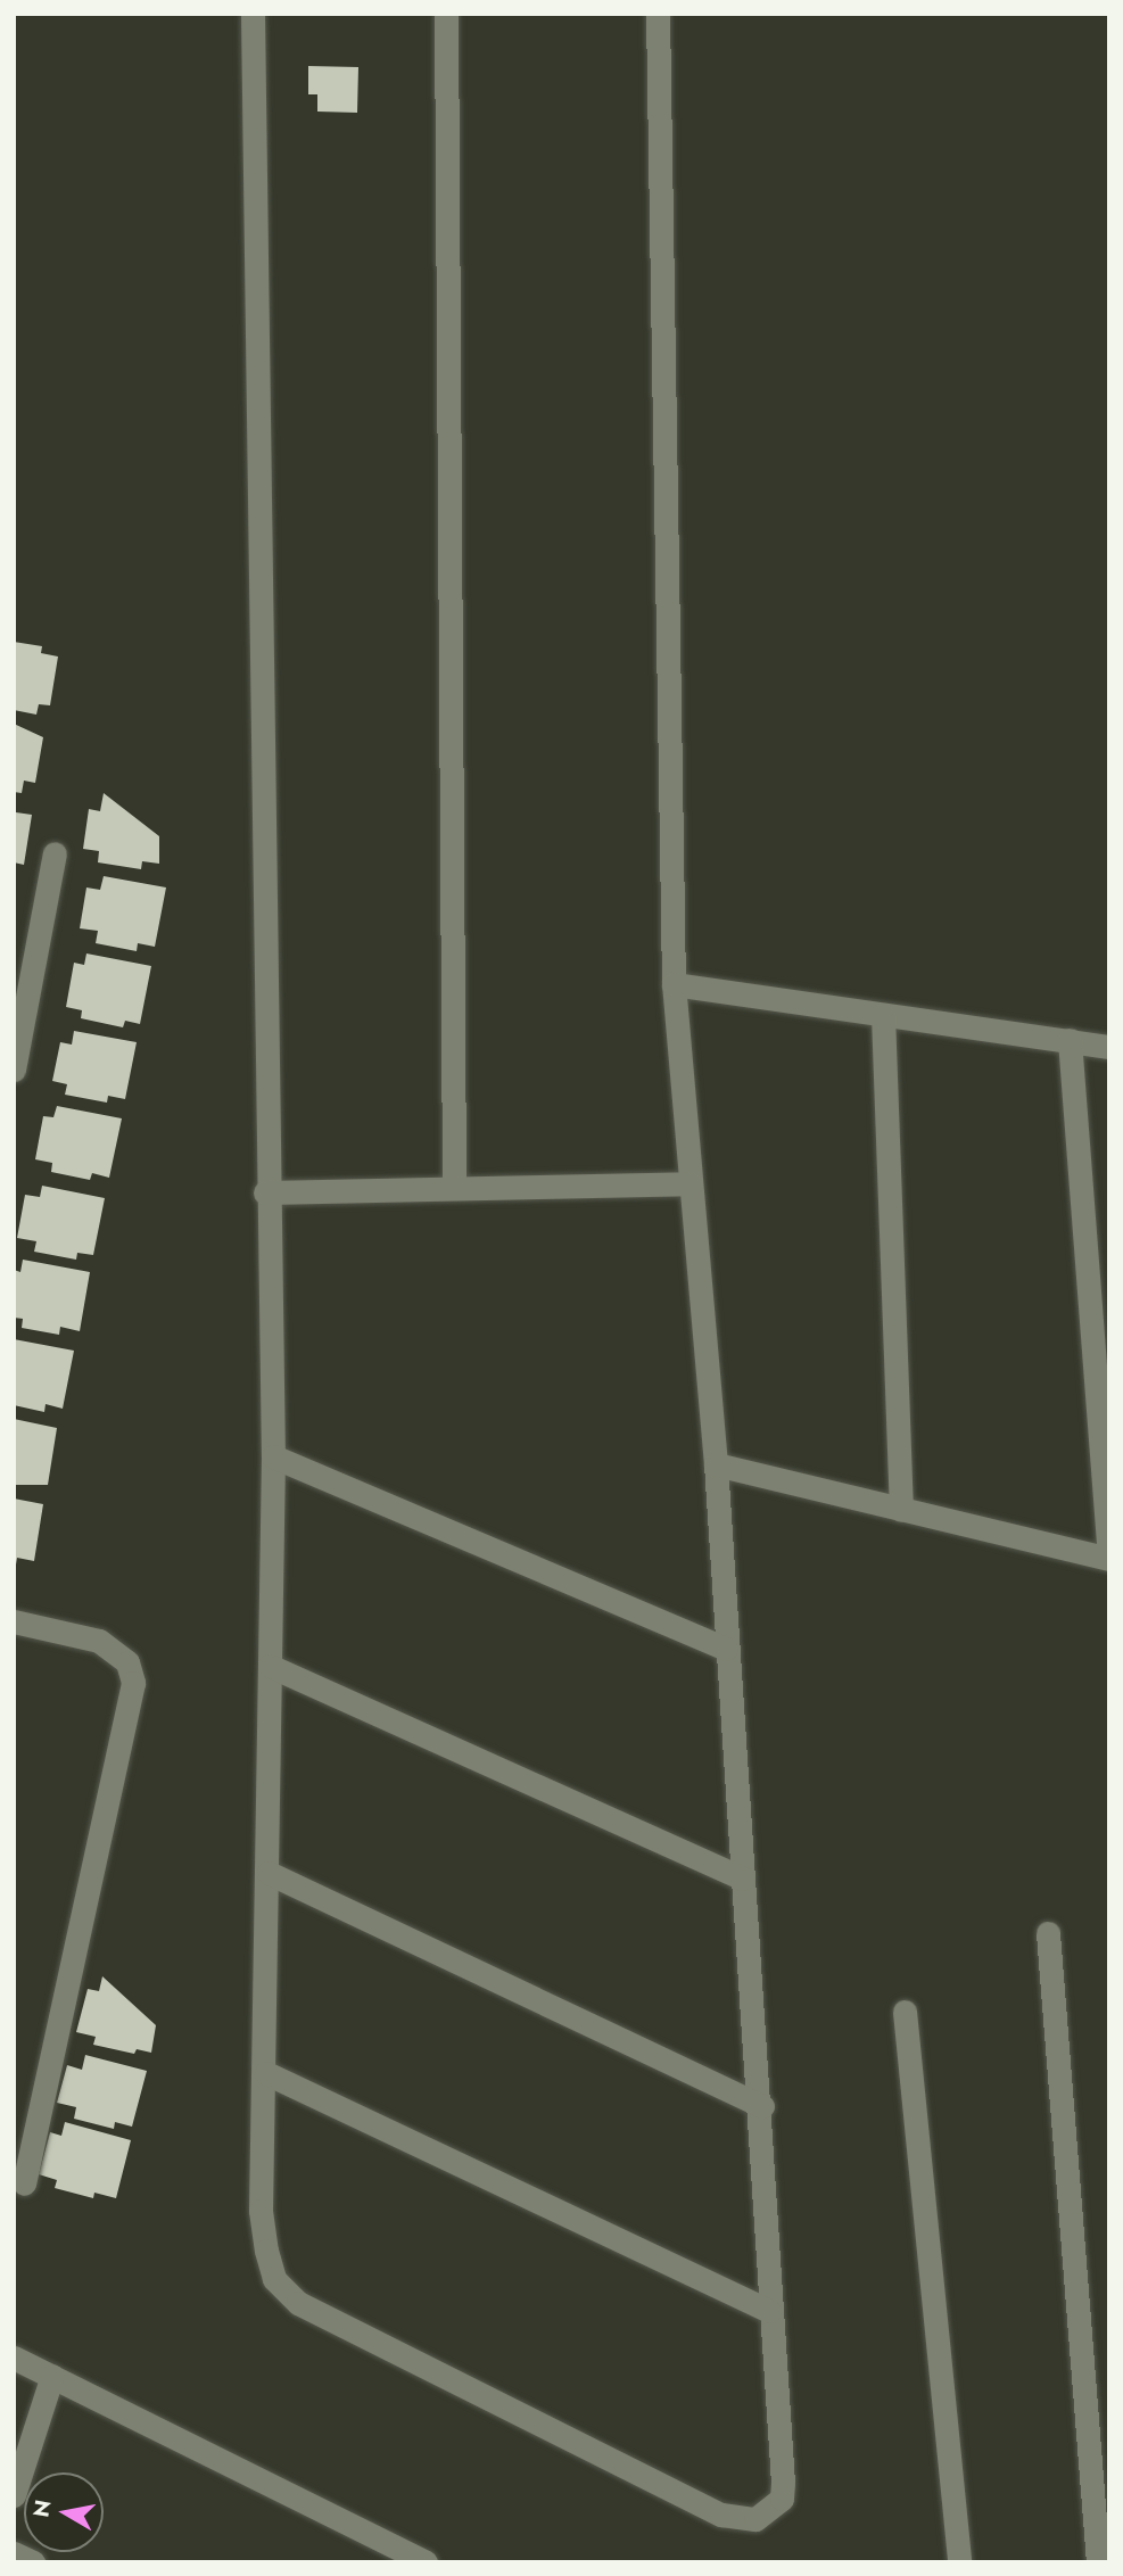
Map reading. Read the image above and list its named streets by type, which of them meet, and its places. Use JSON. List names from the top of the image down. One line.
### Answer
{"north":"left"}
